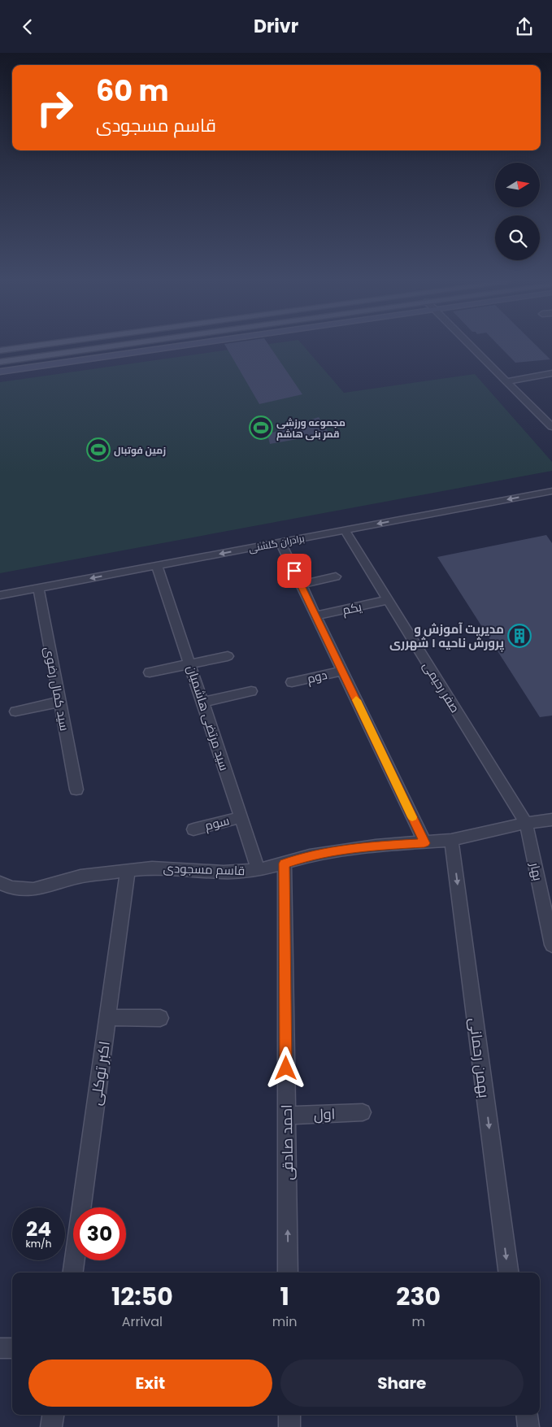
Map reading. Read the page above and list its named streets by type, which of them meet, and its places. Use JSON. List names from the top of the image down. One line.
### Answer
{"streets":{"street":["برادران گلشنی","یکم","دوم","صفر رحیمی","سید کمال رضوی","سید مرتضی هاشمیان","سوم","قاسم مسجودی","بهار","بهمن رحمانی","اکبر توکلی","اول","احمد صادقی"]},"crossings":[["برادران گلشنی","صفر رحیمی"],["برادران گلشنی","سید کمال رضوی"],["برادران گلشنی","سید مرتضی هاشمیان"],["یکم","صفر رحیمی"],["صفر رحیمی","قاسم مسجودی"],["صفر رحیمی","بهار"],["سید مرتضی هاشمیان","سوم"],["سید مرتضی هاشمیان","قاسم مسجودی"],["قاسم مسجودی","بهار"],["قاسم مسجودی","بهمن رحمانی"],["قاسم مسجودی","اکبر توکلی"],["قاسم مسجودی","احمد صادقی"],["اول","احمد صادقی"]],"one_way":["برادران گلشنی","بهمن رحمانی","احمد صادقی"],"places":{"sports":["مجموعه ورزشی قمر بنی هاشم","زمین فوتبال"],"building":["مدیریت آموزش و پرورش ناحیه ۱ شهرری"]},"north":"right","page":{"header":"Drivr","turn":["60 m","قاسم مسجودی"],"speed":"24 km/h","limit":"30","eta":["12:50","Arrival","1","min","230","m"],"buttons":["Exit","Share"]}}
